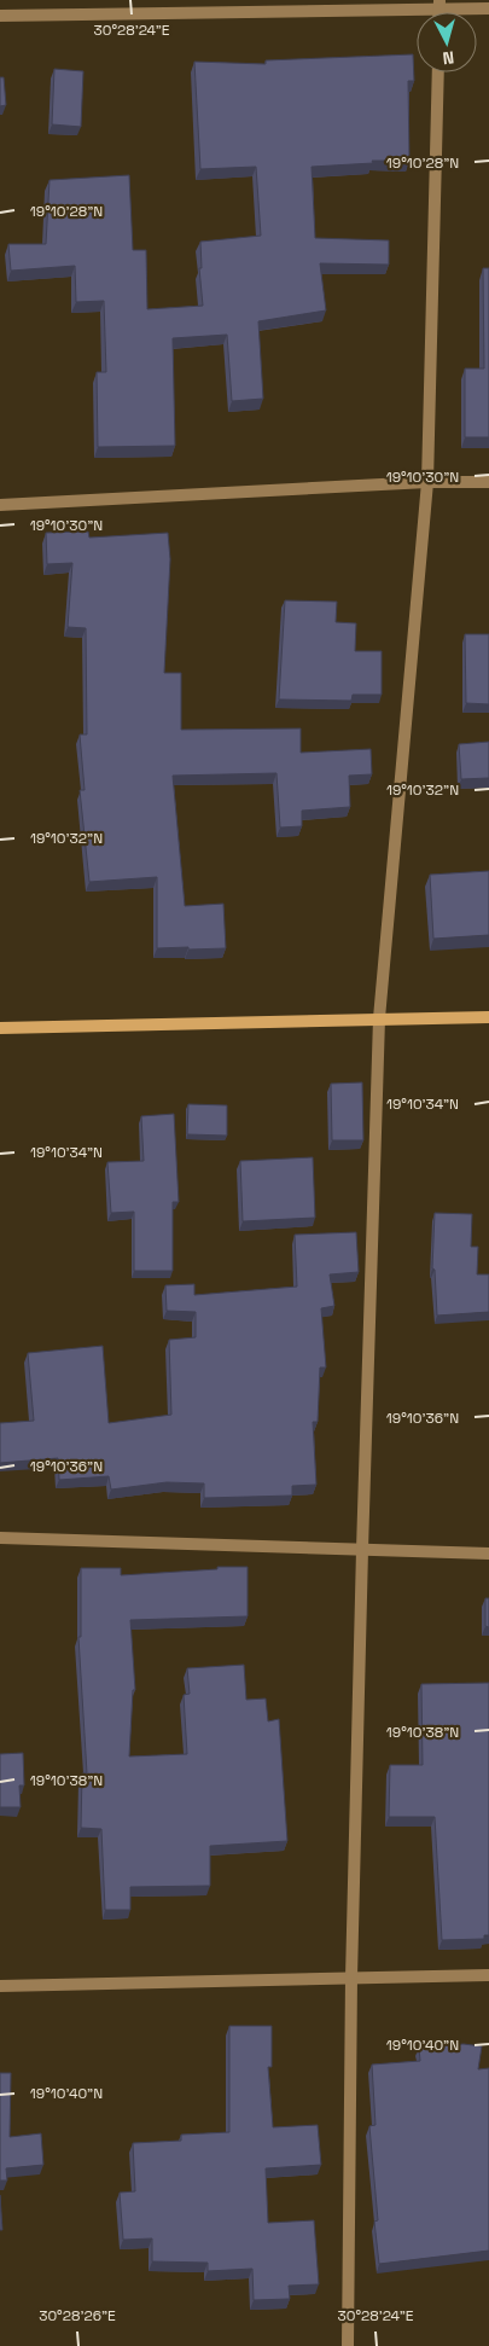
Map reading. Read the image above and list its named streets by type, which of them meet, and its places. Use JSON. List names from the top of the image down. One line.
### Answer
{"north":"bottom","coordinates":["30°28'24\"E","19°10'28\"N","19°10'30\"N","19°10'32\"N","19°10'34\"N","19°10'36\"N","19°10'38\"N","19°10'40\"N","30°28'26\"E"]}
